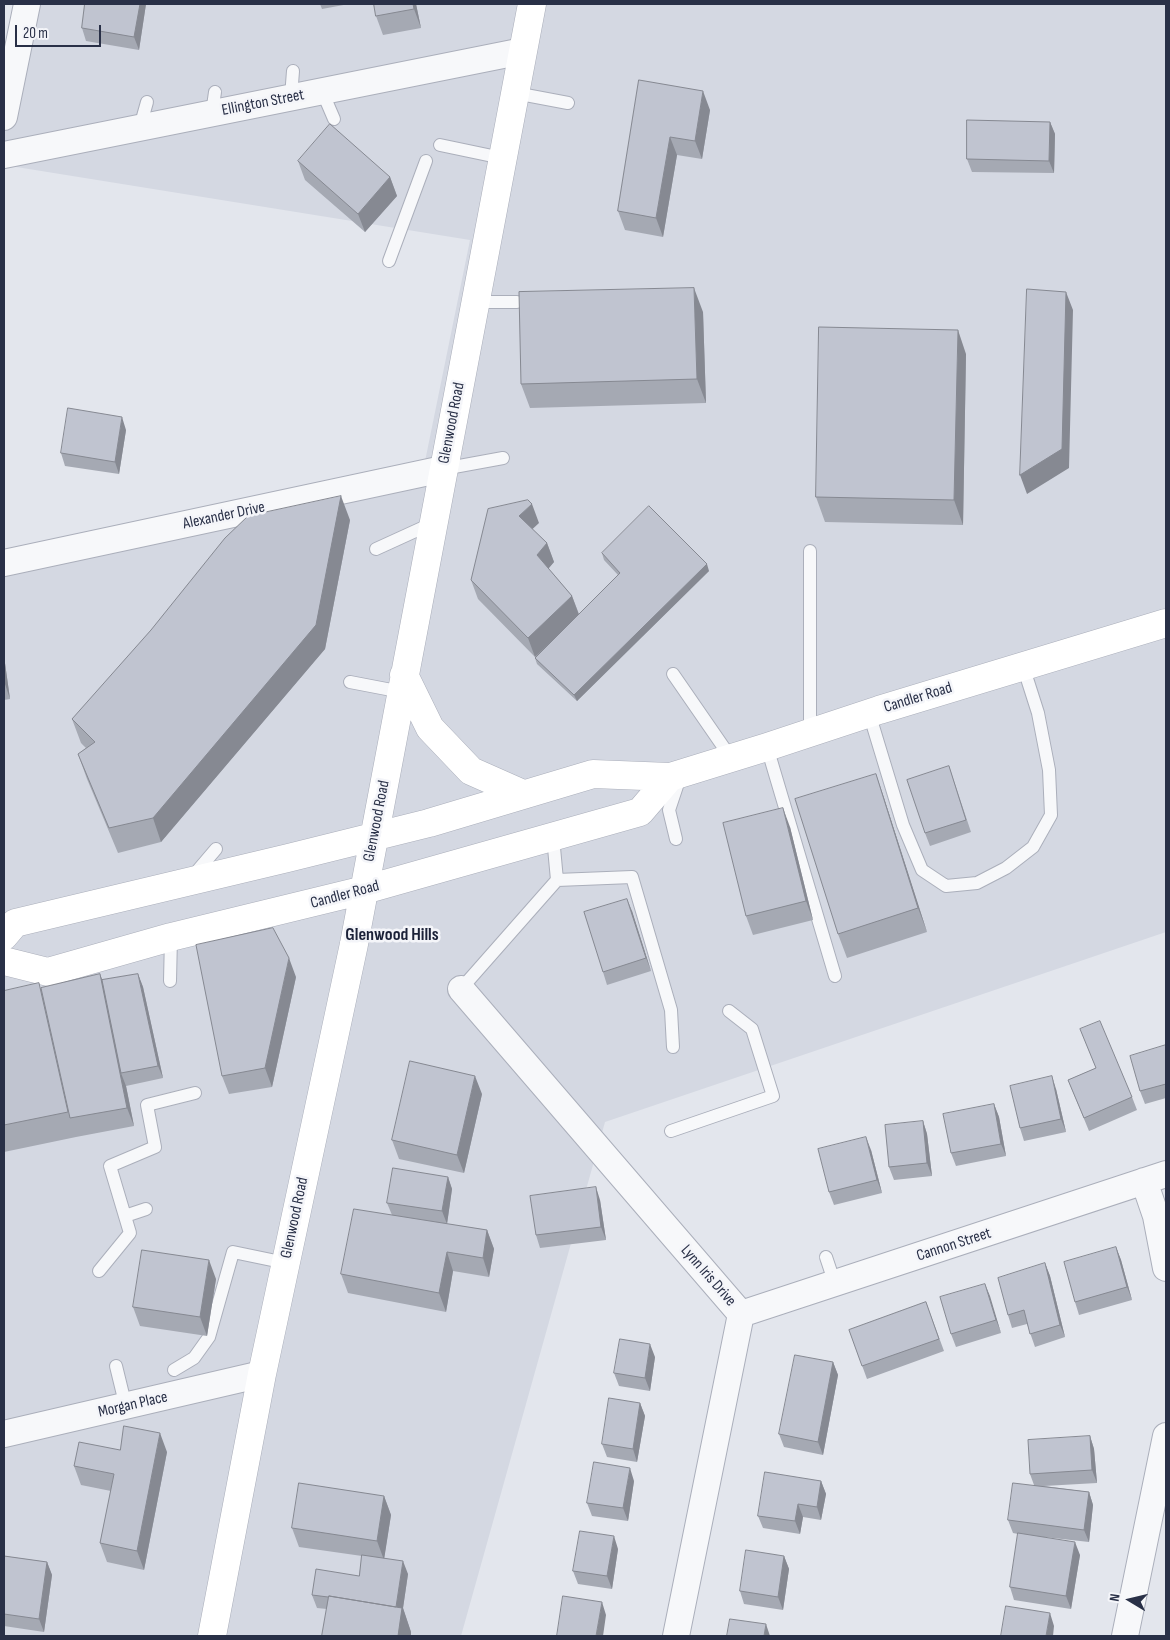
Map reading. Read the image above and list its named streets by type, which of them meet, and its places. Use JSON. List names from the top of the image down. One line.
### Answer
{"streets":{"main road":["Glenwood Road","Candler Road"],"street":["Ellington Street","Alexander Drive","Cannon Street","Lynn Iris Drive","Morgan Place"]},"crossings":[["Ellington Street","Glenwood Road"],["Glenwood Road","Alexander Drive"],["Glenwood Road","Candler Road"],["Glenwood Road","Morgan Place"],["Cannon Street","Lynn Iris Drive"]],"districts":["Glenwood Hills"],"scale_bar":"20 m","north":"left"}
